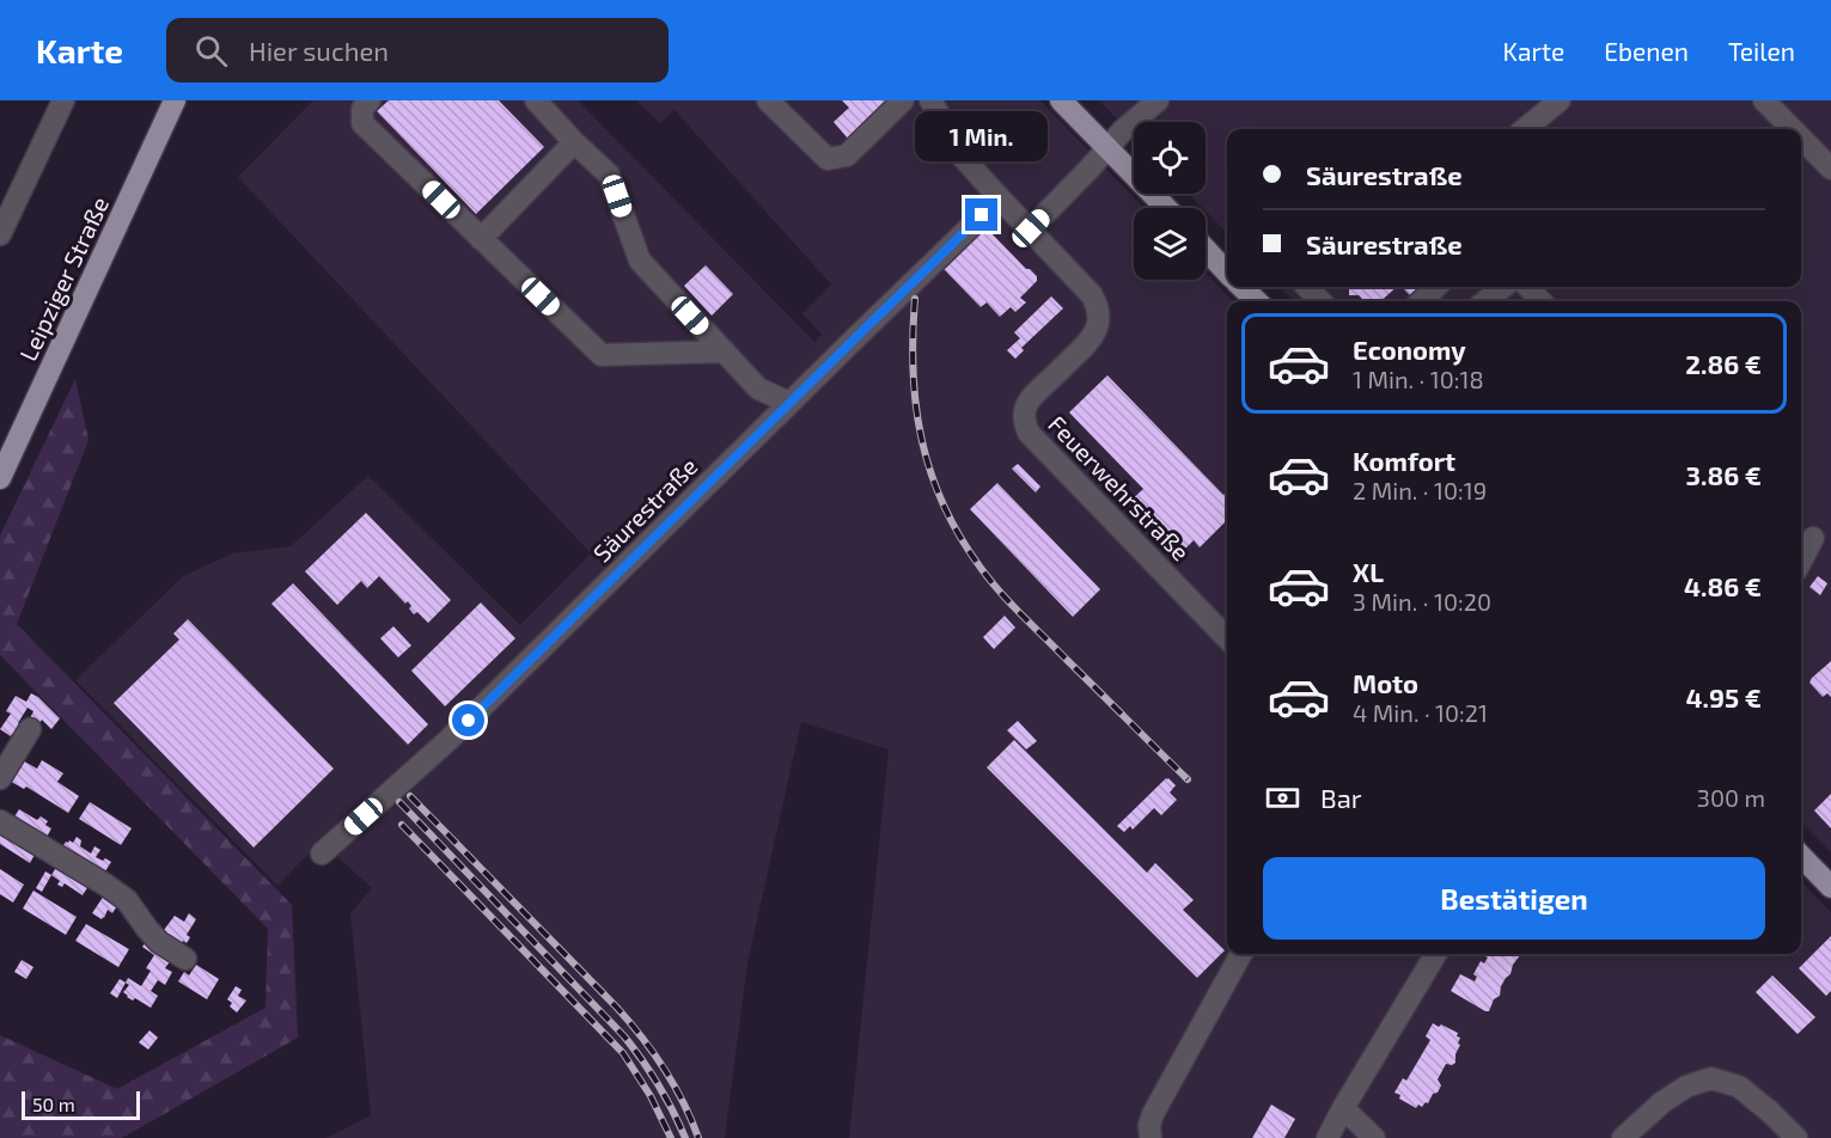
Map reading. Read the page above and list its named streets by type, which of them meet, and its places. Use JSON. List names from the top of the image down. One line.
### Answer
{"streets":{"main road":["Leipziger Straße"],"street":["Feuerwehrstraße","Säurestraße"]},"scale_bar":"50 m","page":{"header":"Karte","search":"Hier suchen","nav":["Karte","Ebenen","Teilen"],"bubble":"1 Min.","banner":["Säurestraße","Säurestraße"],"list":[{"name":"Economy","note":"1 Min. · 10:18","value":"2.86 €"},{"name":"Komfort","note":"2 Min. · 10:19","value":"3.86 €"},{"name":"XL","note":"3 Min. · 10:20","value":"4.86 €"},{"name":"Moto","note":"4 Min. · 10:21","value":"4.95 €"}],"pay":["Bar","300 m"],"buttons":"Bestätigen","scale":"50 m"}}
